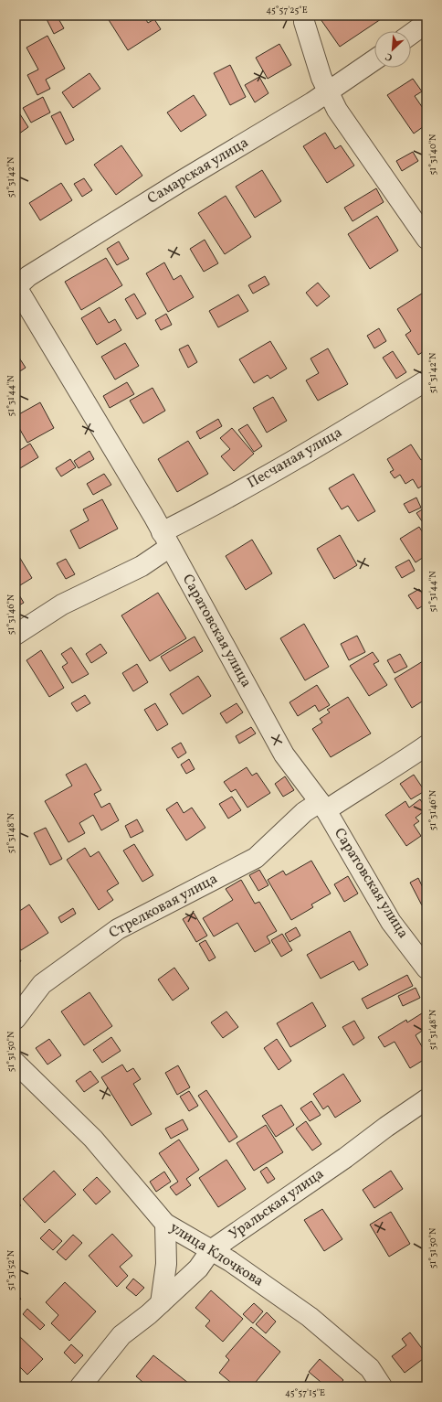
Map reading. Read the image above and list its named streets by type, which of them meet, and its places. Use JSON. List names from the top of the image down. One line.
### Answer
{"streets":{"street":["Самарская улица","Песчаная улица","Саратовская улица","Стрелковая улица","Уральская улица","улица Клочкова"]},"crossings":[["Самарская улица","Саратовская улица"],["Песчаная улица","Саратовская улица"],["Саратовская улица","Стрелковая улица"],["Уральская улица","улица Клочкова"]],"north":"bottom left","coordinates":["45°57'25\"E","51°31'40\"N","51°31'42\"N","51°31'44\"N","51°31'46\"N","51°31'48\"N","51°31'50\"N","51°31'52\"N","45°57'15\"E"]}
